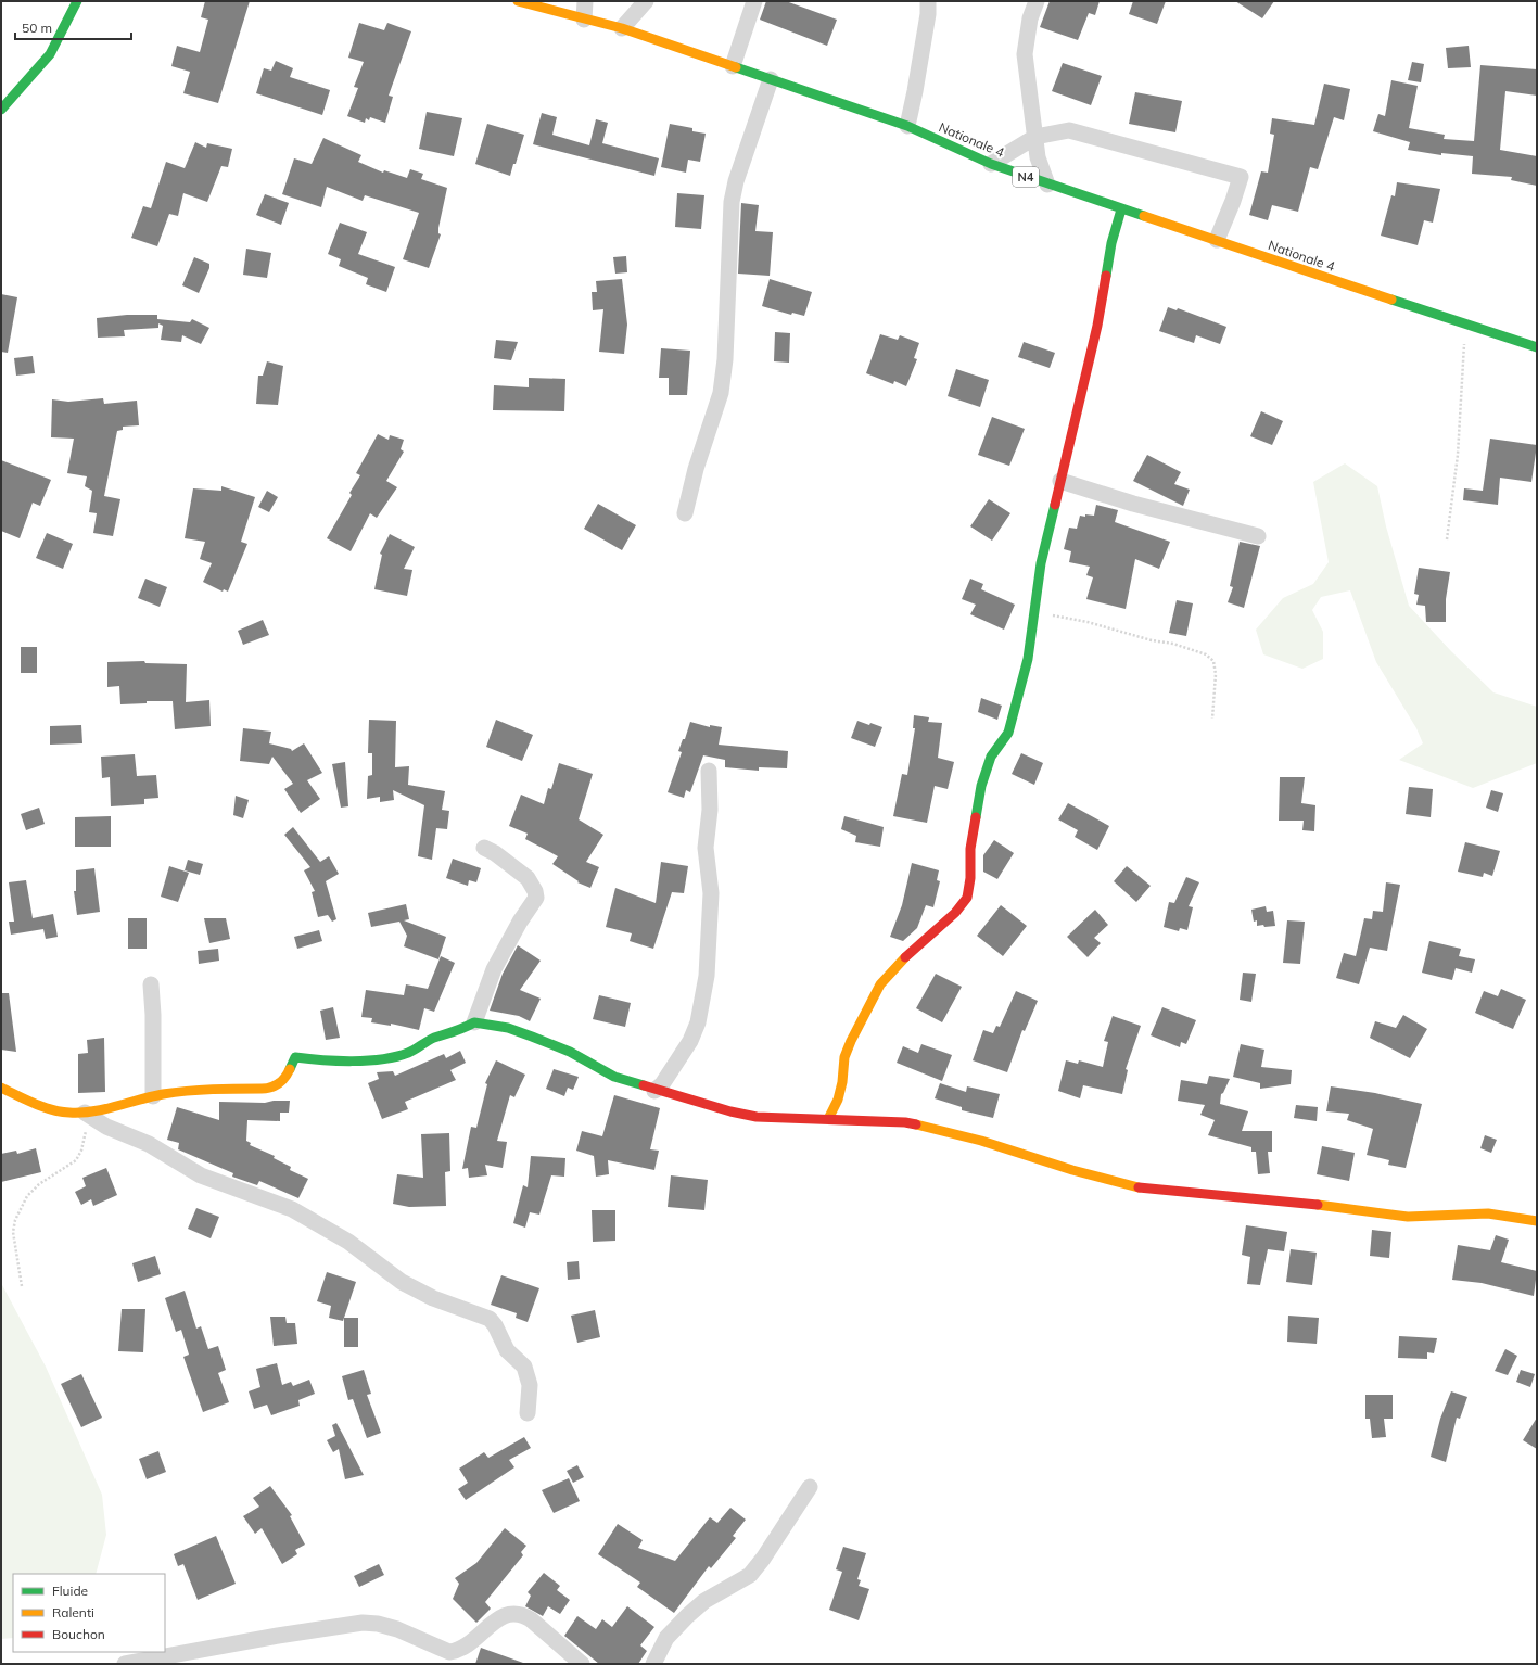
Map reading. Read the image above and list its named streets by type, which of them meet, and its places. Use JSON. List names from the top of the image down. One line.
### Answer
{"streets":{"main road":["Nationale 4","N4"]},"legend":["Fluide","Ralenti","Bouchon"],"scale_bar":"50 m"}
